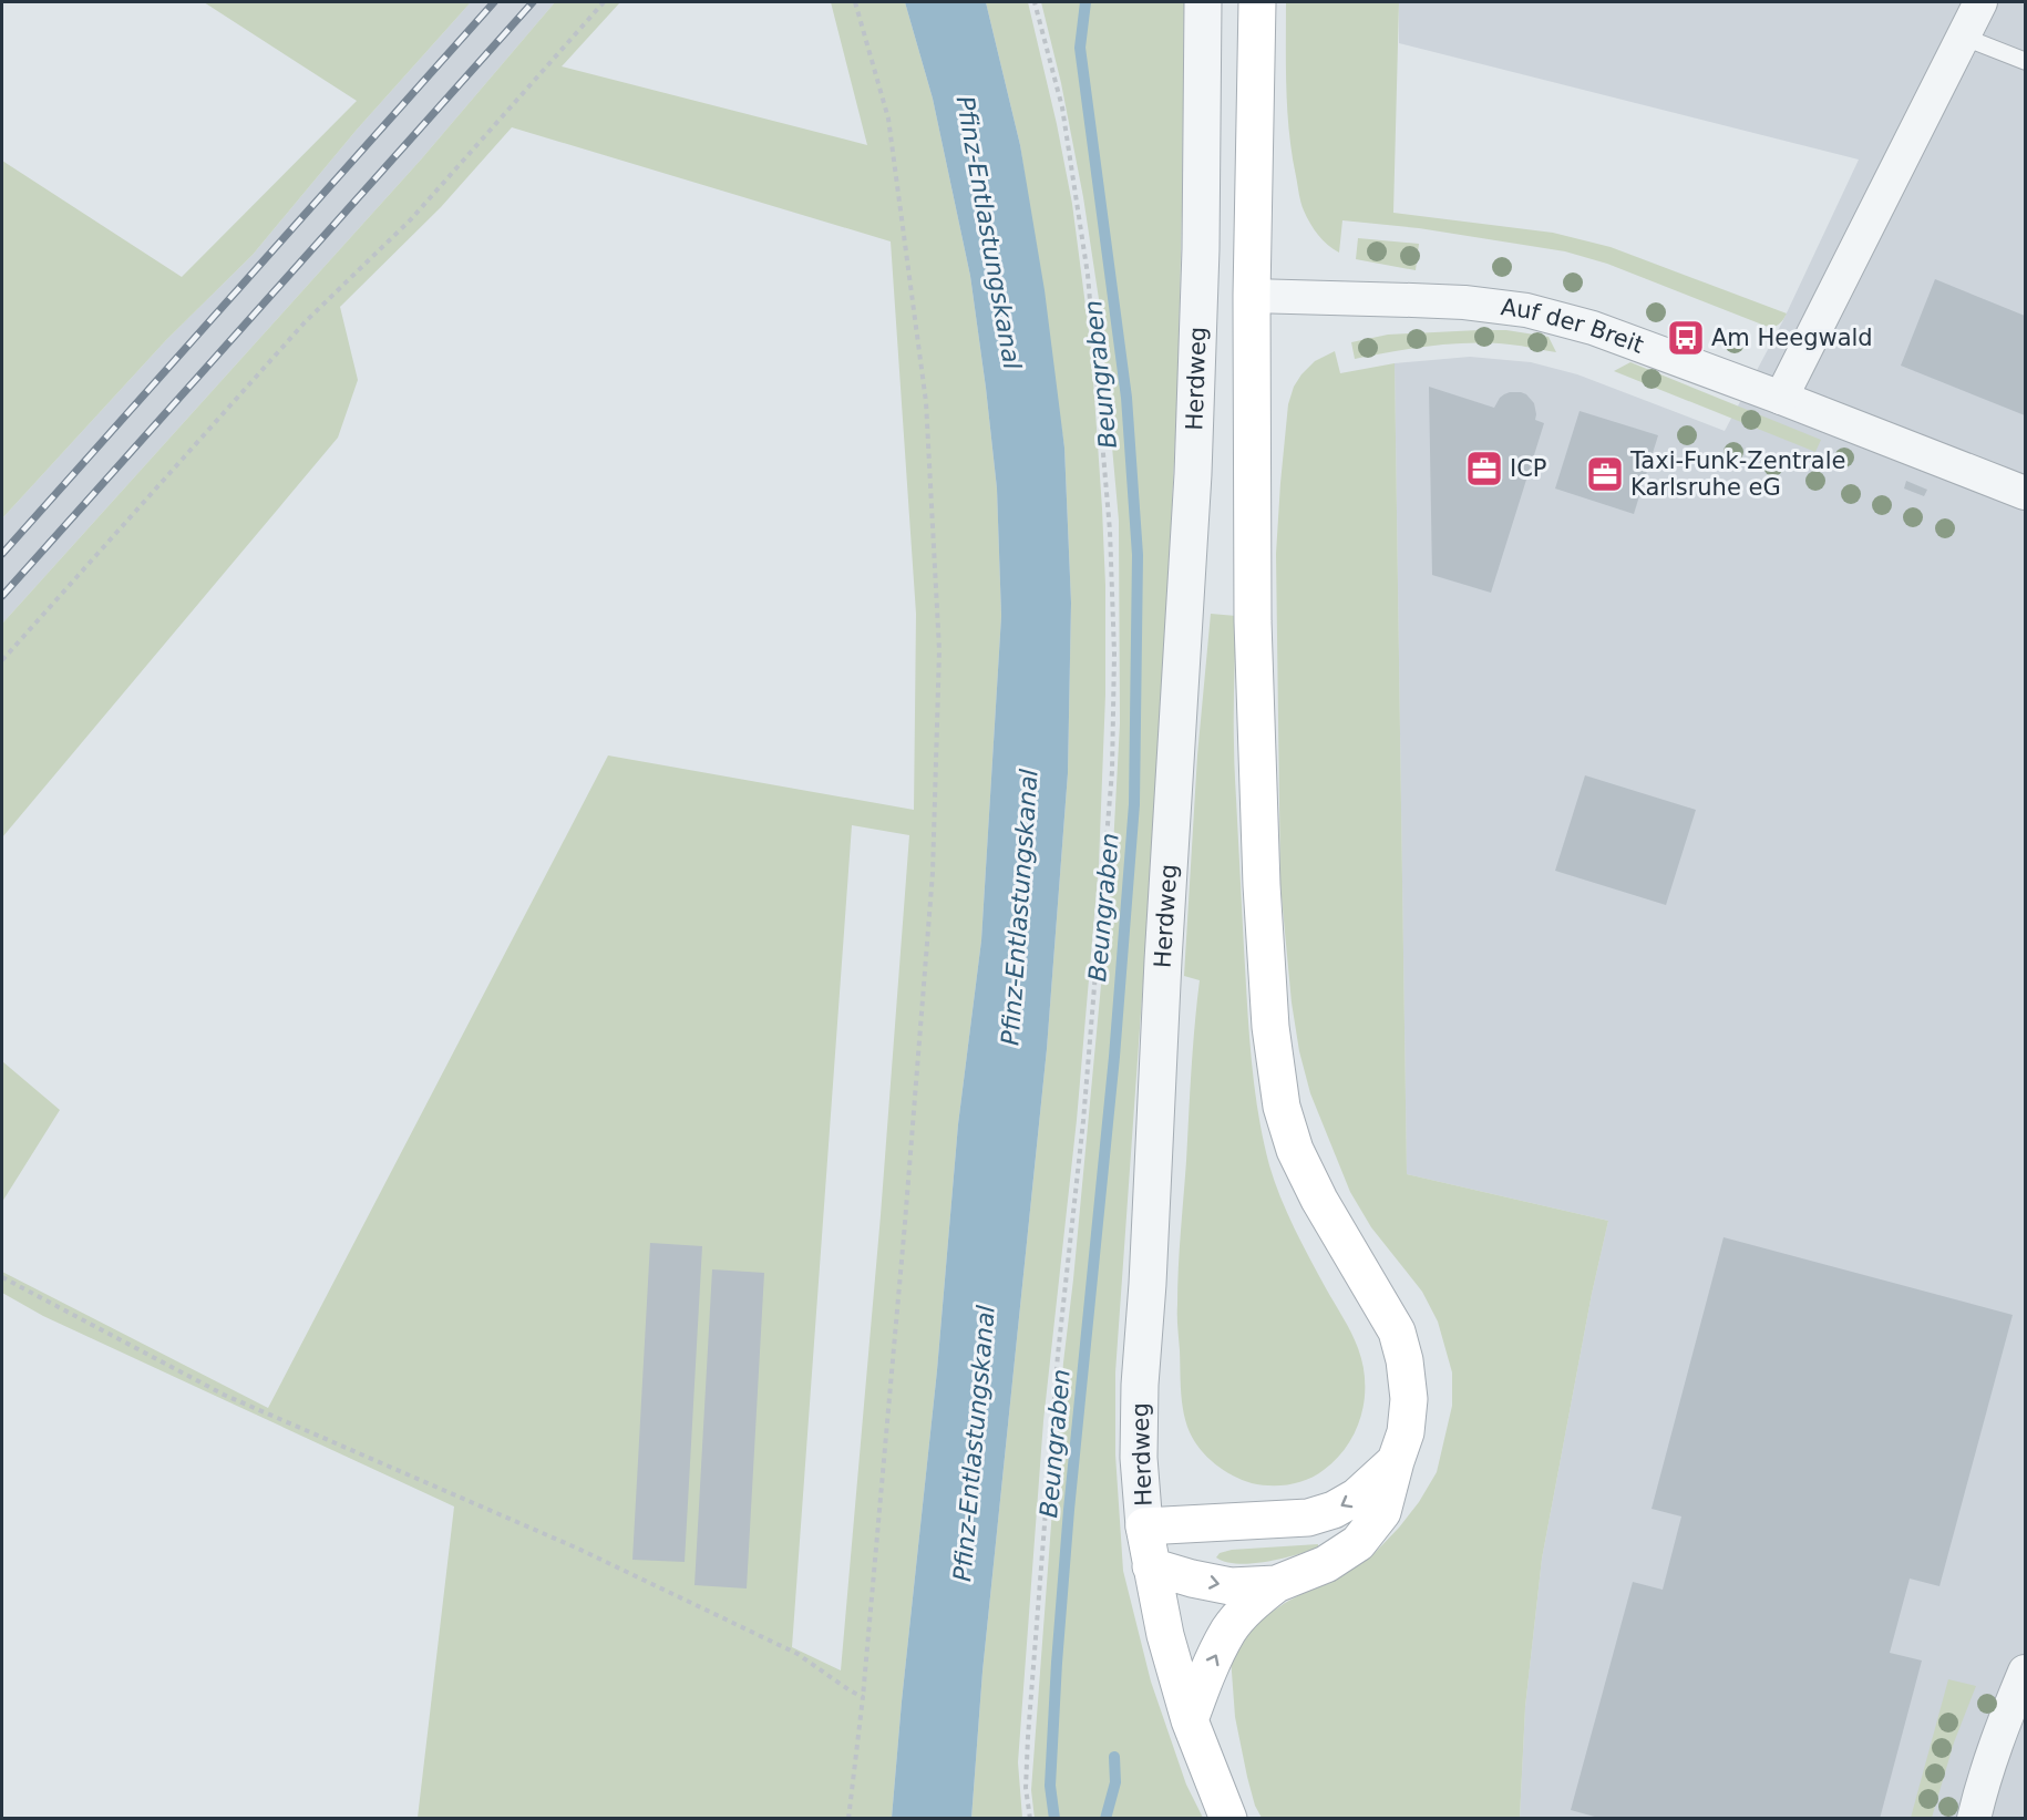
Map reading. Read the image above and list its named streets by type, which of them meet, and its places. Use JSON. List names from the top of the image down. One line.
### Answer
{"streets":{"main road":["Herdweg"],"street":["Auf der Breit"]},"water":["Pfinz-Entlastungskanal","Beungraben"],"places":{"bus stop":["Am Heegwald"],"office":["ICP","Taxi-Funk-Zentrale Karlsruhe eG"]}}
